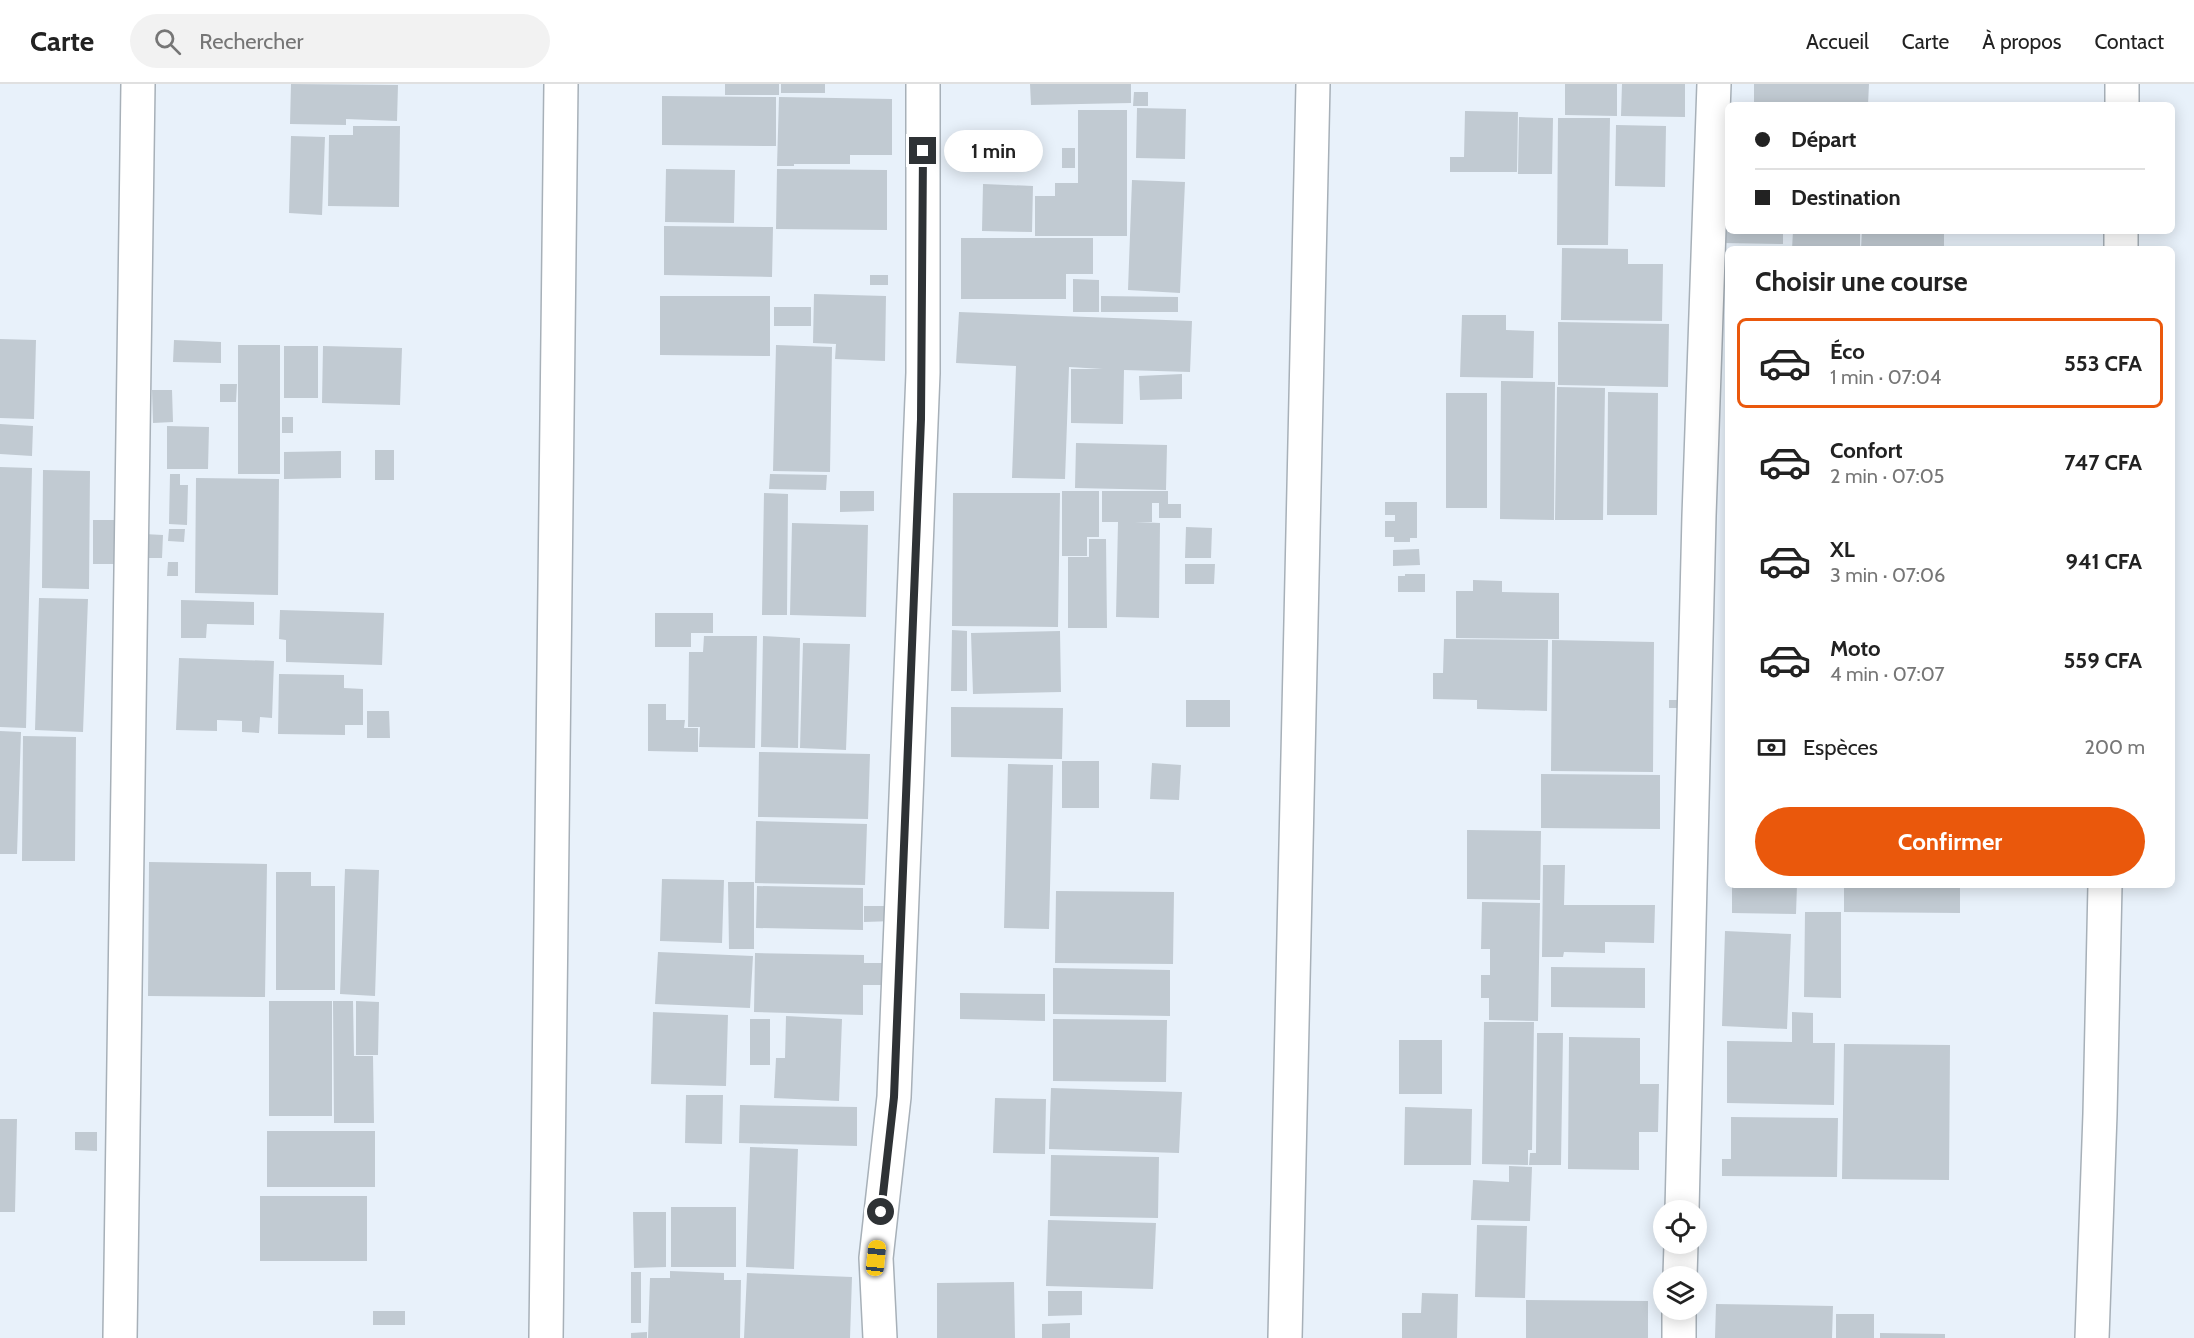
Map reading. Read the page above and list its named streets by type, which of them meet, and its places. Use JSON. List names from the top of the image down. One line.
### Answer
{"page":{"header":"Carte","search":"Rechercher","nav":["Accueil","Carte","À propos","Contact"],"banner":["Départ","Destination"],"bubble":"1 min","heading":"Choisir une course","list":[{"name":"Éco","note":"1 min · 07:04","value":"553 CFA"},{"name":"Confort","note":"2 min · 07:05","value":"747 CFA"},{"name":"XL","note":"3 min · 07:06","value":"941 CFA"},{"name":"Moto","note":"4 min · 07:07","value":"559 CFA"}],"pay":["Espèces","200 m"],"buttons":"Confirmer"}}
